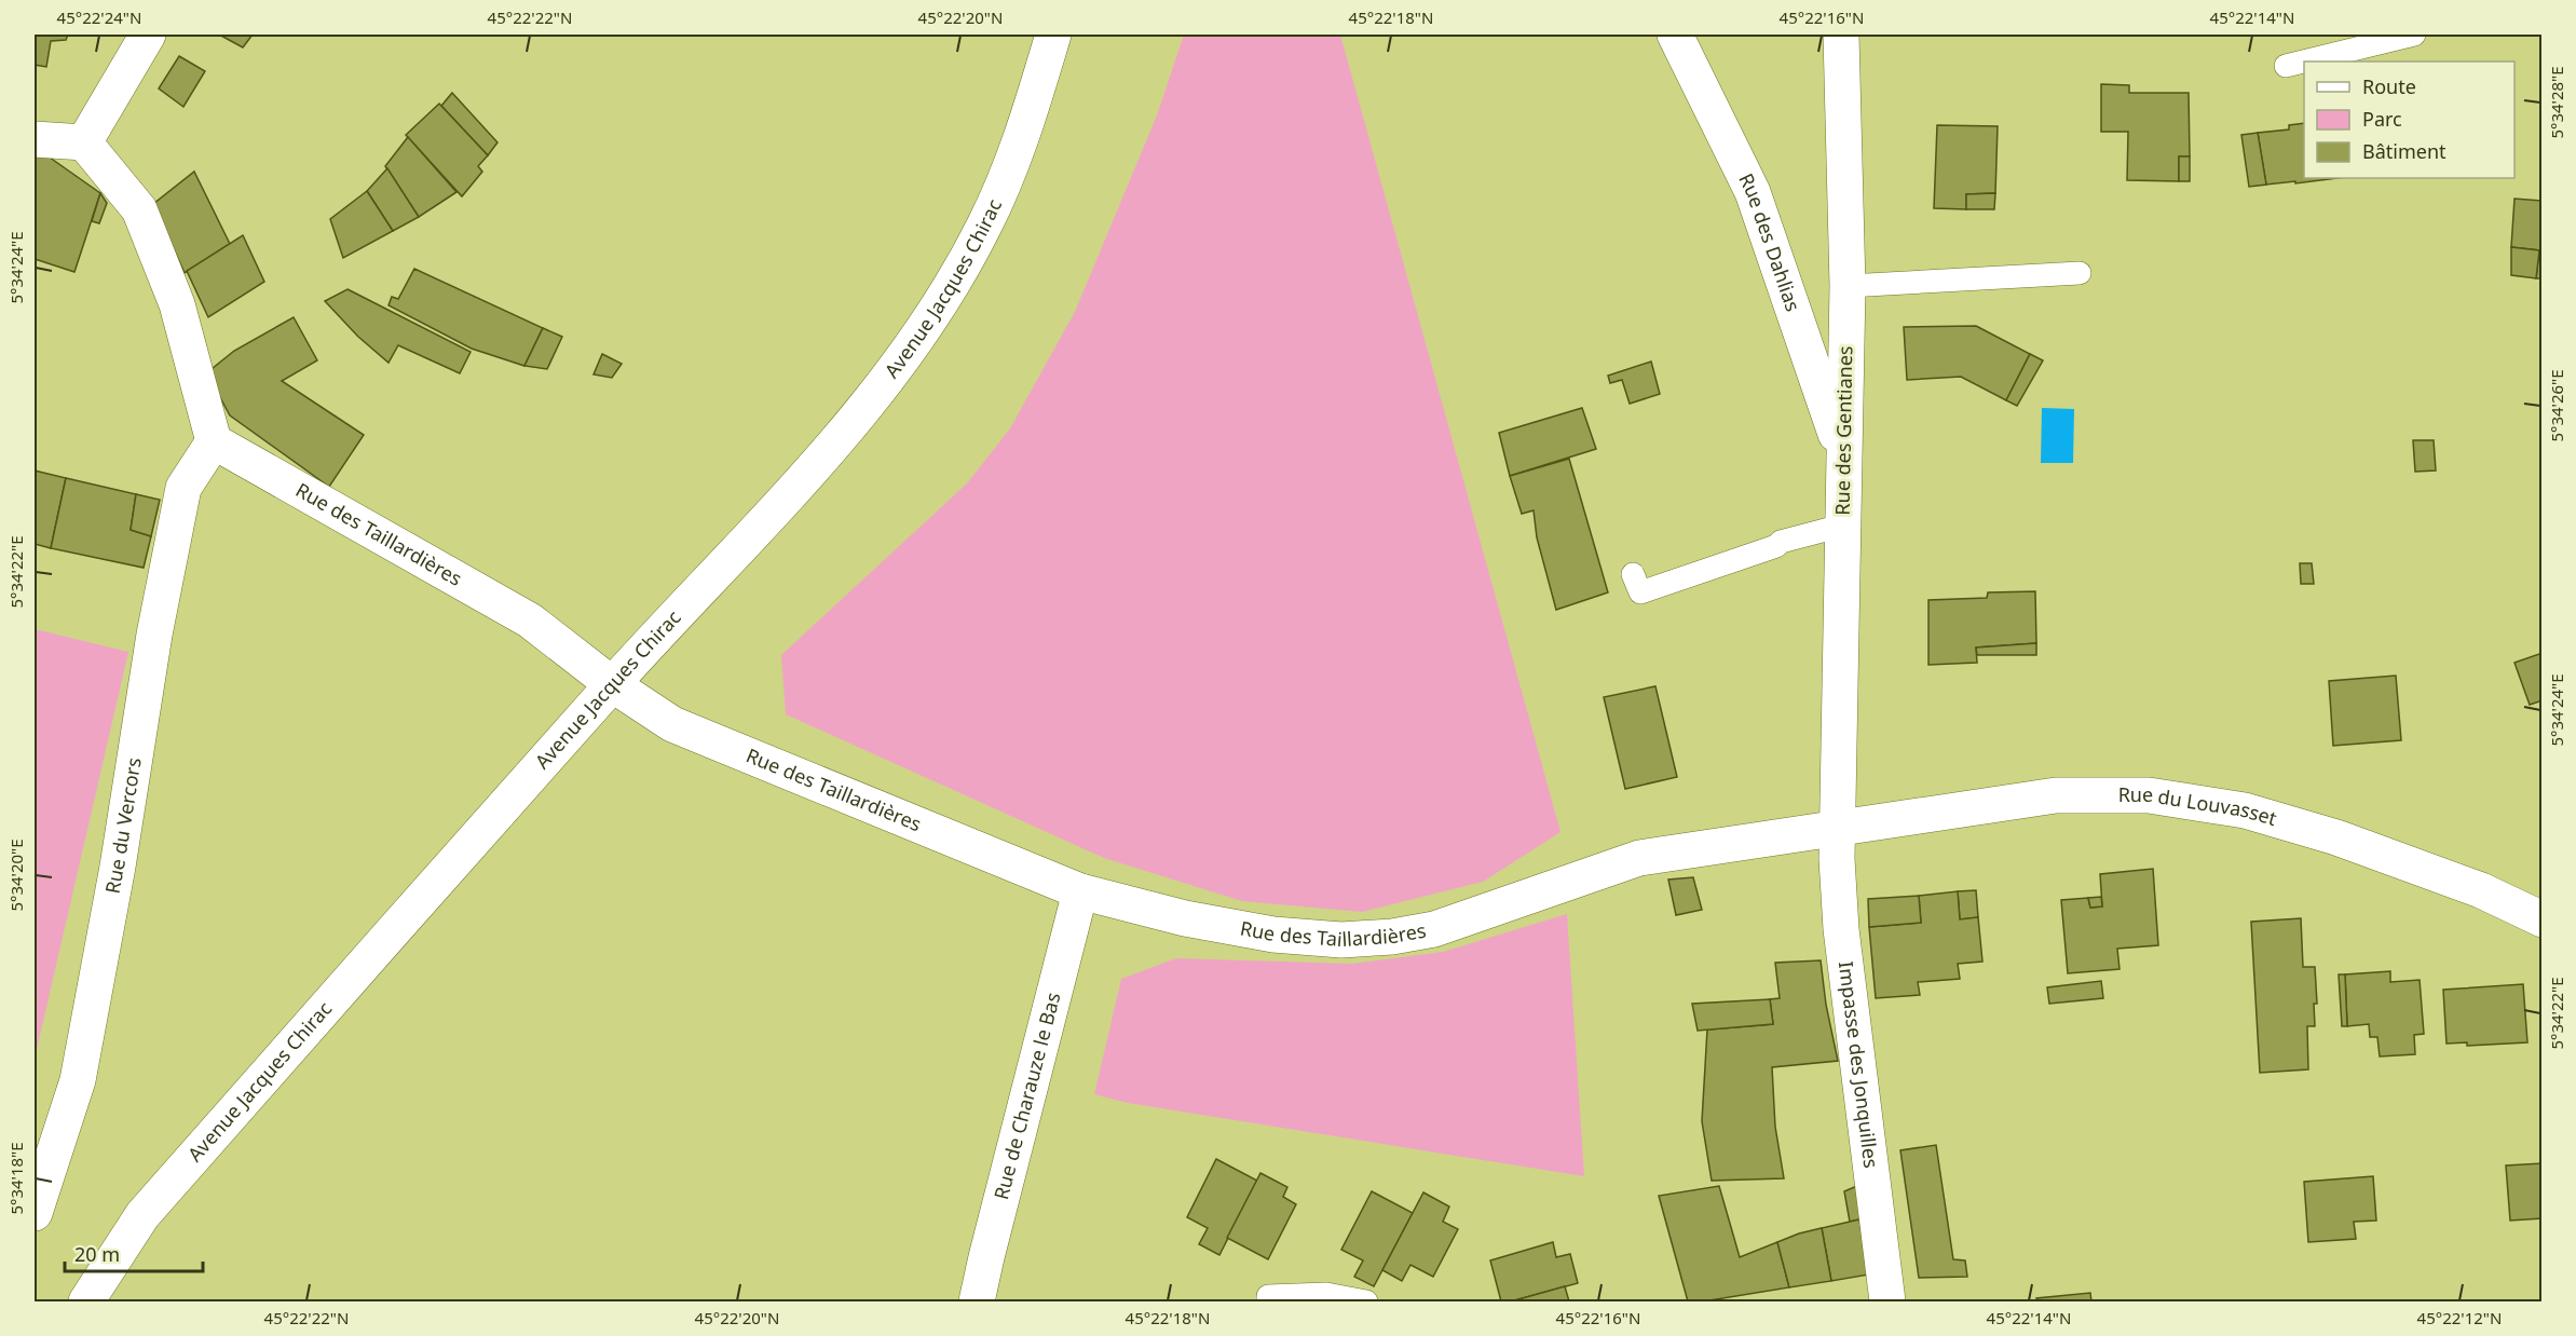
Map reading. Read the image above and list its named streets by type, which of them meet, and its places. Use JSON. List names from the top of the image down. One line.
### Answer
{"streets":{"street":["Rue des Dahlias","Avenue Jacques Chirac","Rue des Gentianes","Rue des Taillardières","Rue du Louvasset","Rue du Vercors","Impasse des Jonquilles","Rue de Charauze le Bas"]},"crossings":[["Rue des Dahlias","Rue des Gentianes"],["Avenue Jacques Chirac","Rue des Taillardières"],["Rue des Gentianes","Rue des Taillardières"],["Rue des Gentianes","Rue du Louvasset"],["Rue des Gentianes","Impasse des Jonquilles"],["Rue des Taillardières","Rue du Louvasset"],["Rue des Taillardières","Rue du Vercors"],["Rue des Taillardières","Impasse des Jonquilles"],["Rue des Taillardières","Rue de Charauze le Bas"],["Rue du Louvasset","Impasse des Jonquilles"]],"legend":["Route","Parc","Bâtiment"],"scale_bar":"20 m","coordinates":["45°22'24\"N","45°22'22\"N","45°22'20\"N","45°22'18\"N","45°22'16\"N","45°22'14\"N","5°34'28\"E","5°34'24\"E","5°34'26\"E","5°34'22\"E","5°34'20\"E","5°34'18\"E","45°22'12\"N"]}
